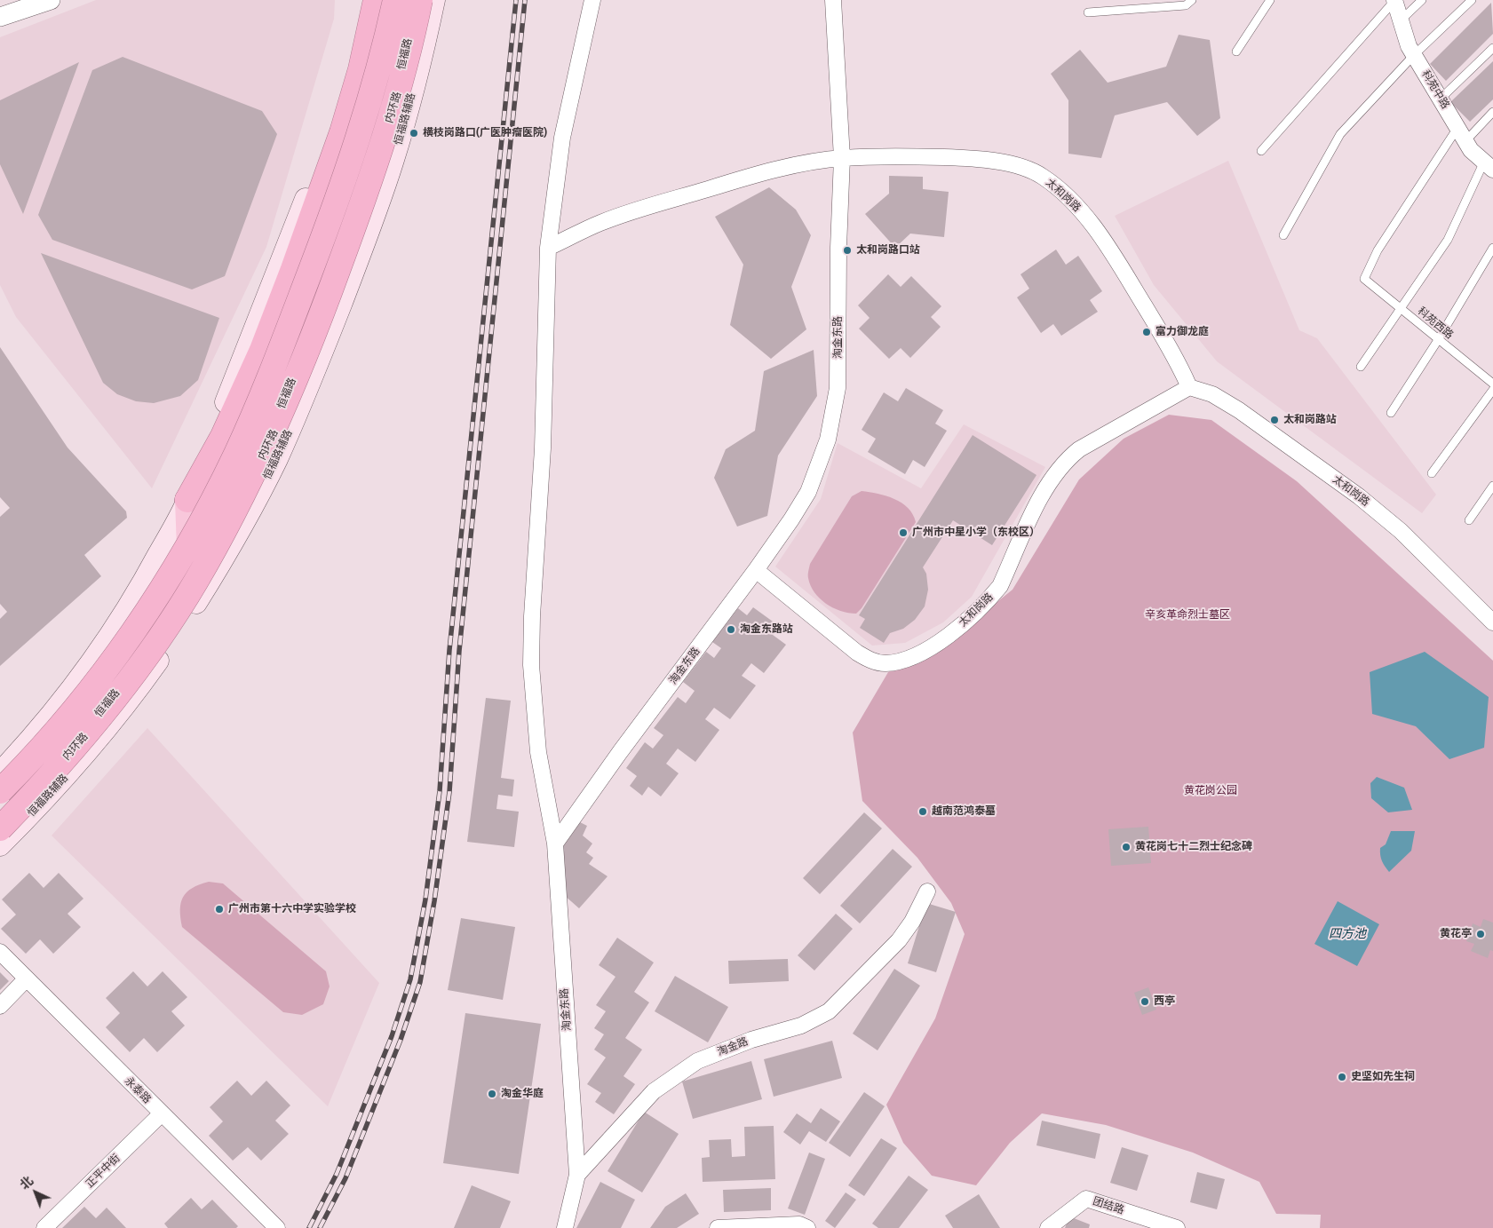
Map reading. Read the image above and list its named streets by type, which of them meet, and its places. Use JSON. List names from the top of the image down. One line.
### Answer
{"streets":{"highway":["内环路"],"main road":["恒福路","恒福路辅路"],"street":["科苑中路","太和岗路","淘金东路","淘金路","永泰路","正平中街","团结路"],"lane":["科苑西路"]},"crossings":[["恒福路","内环路"],["恒福路","恒福路辅路"],["科苑中路","科苑西路"],["太和岗路","淘金东路"],["淘金东路","淘金路"],["永泰路","正平中街"]],"water":["四方池"],"parks":["辛亥革命烈士墓区","黄花岗公园"],"places":["横枝岗路口(广医肿瘤医院)","太和岗路口站","富力御龙庭","太和岗路站","广州市中星小学（东校区）","淘金东路站","越南范鸿泰墓","黄花岗七十二烈士纪念碑","广州市第十六中学实验学校","黄花亭","西亭","史坚如先生祠","淘金华庭"],"north":"top left"}
